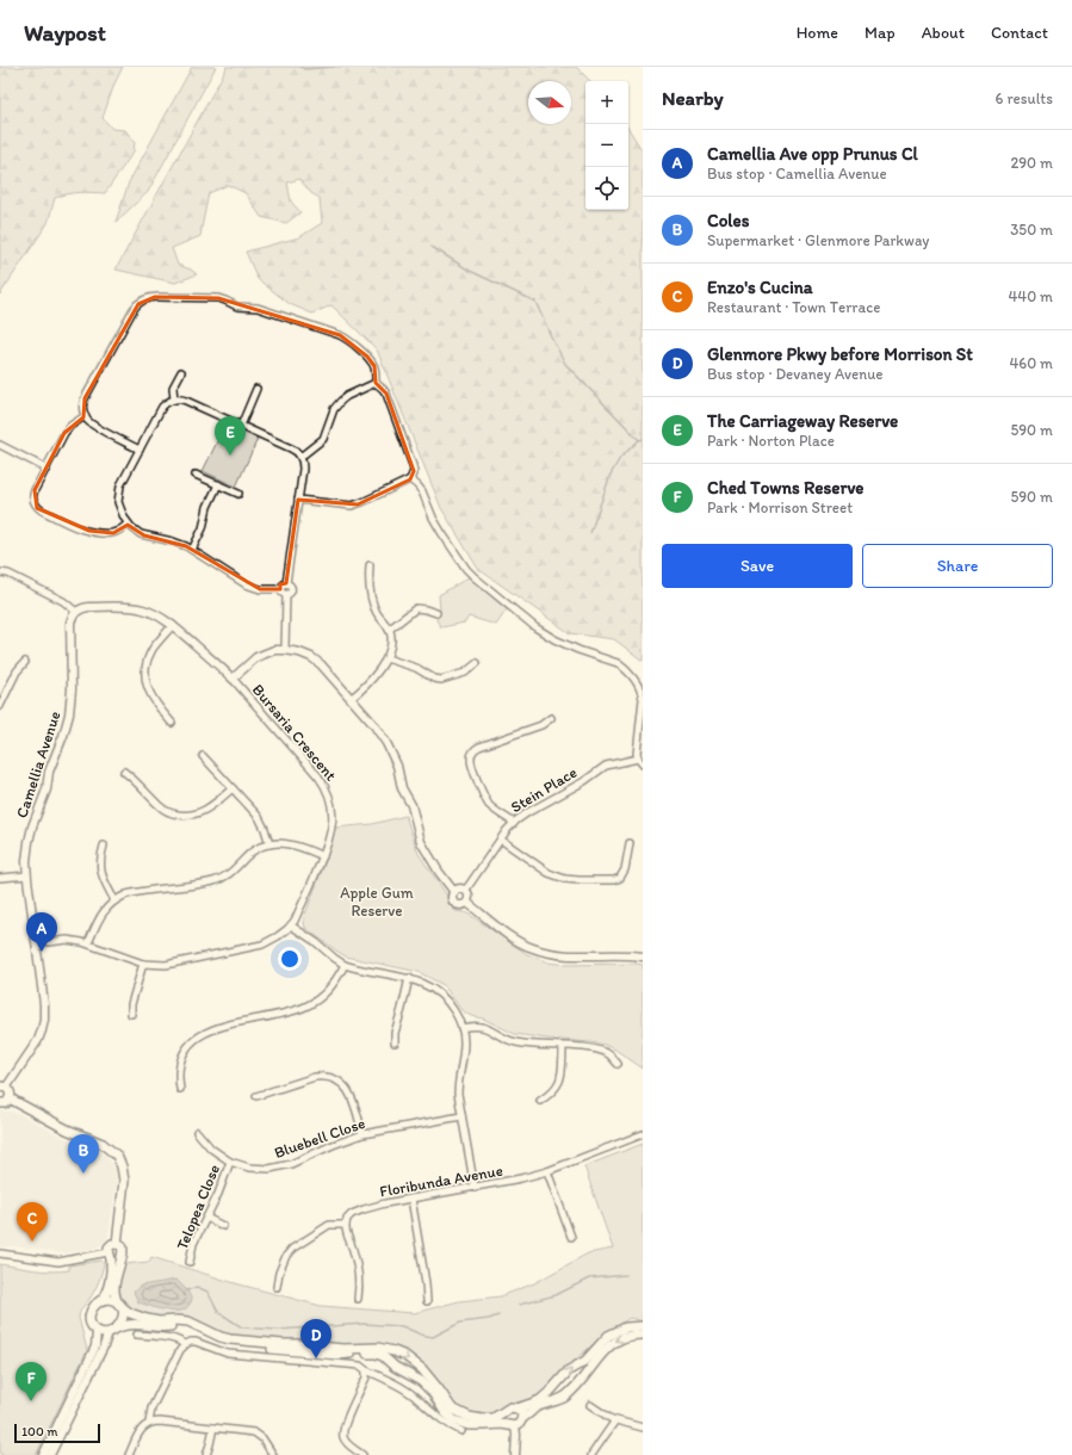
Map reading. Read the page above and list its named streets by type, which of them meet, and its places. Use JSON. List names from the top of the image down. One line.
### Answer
{"streets":{"street":["Bursaria Crescent","Camellia Avenue","Stein Place","Bluebell Close","Floribunda Avenue","Telopea Close"]},"crossings":[["Bursaria Crescent","Camellia Avenue"],["Bluebell Close","Telopea Close"]],"parks":["Apple Gum Reserve"],"scale_bar":"100 m","north":"right","page":{"header":"Waypost","nav":["Home","Map","About","Contact"],"heading":["Nearby","6 results"],"map_buttons":["+","−"],"list":[{"mark":"A","name":"Camellia Ave opp Prunus Cl","note":"Bus stop · Camellia Avenue","value":"290 m"},{"mark":"B","name":"Coles","note":"Supermarket · Glenmore Parkway","value":"350 m"},{"mark":"C","name":"Enzo's Cucina","note":"Restaurant · Town Terrace","value":"440 m"},{"mark":"D","name":"Glenmore Pkwy before Morrison St","note":"Bus stop · Devaney Avenue","value":"460 m"},{"mark":"E","name":"The Carriageway Reserve","note":"Park · Norton Place","value":"590 m"},{"mark":"F","name":"Ched Towns Reserve","note":"Park · Morrison Street","value":"590 m"}],"pins":["E","A","B","C","D","F"],"buttons":["Save","Share"],"scale":"100 m"}}
